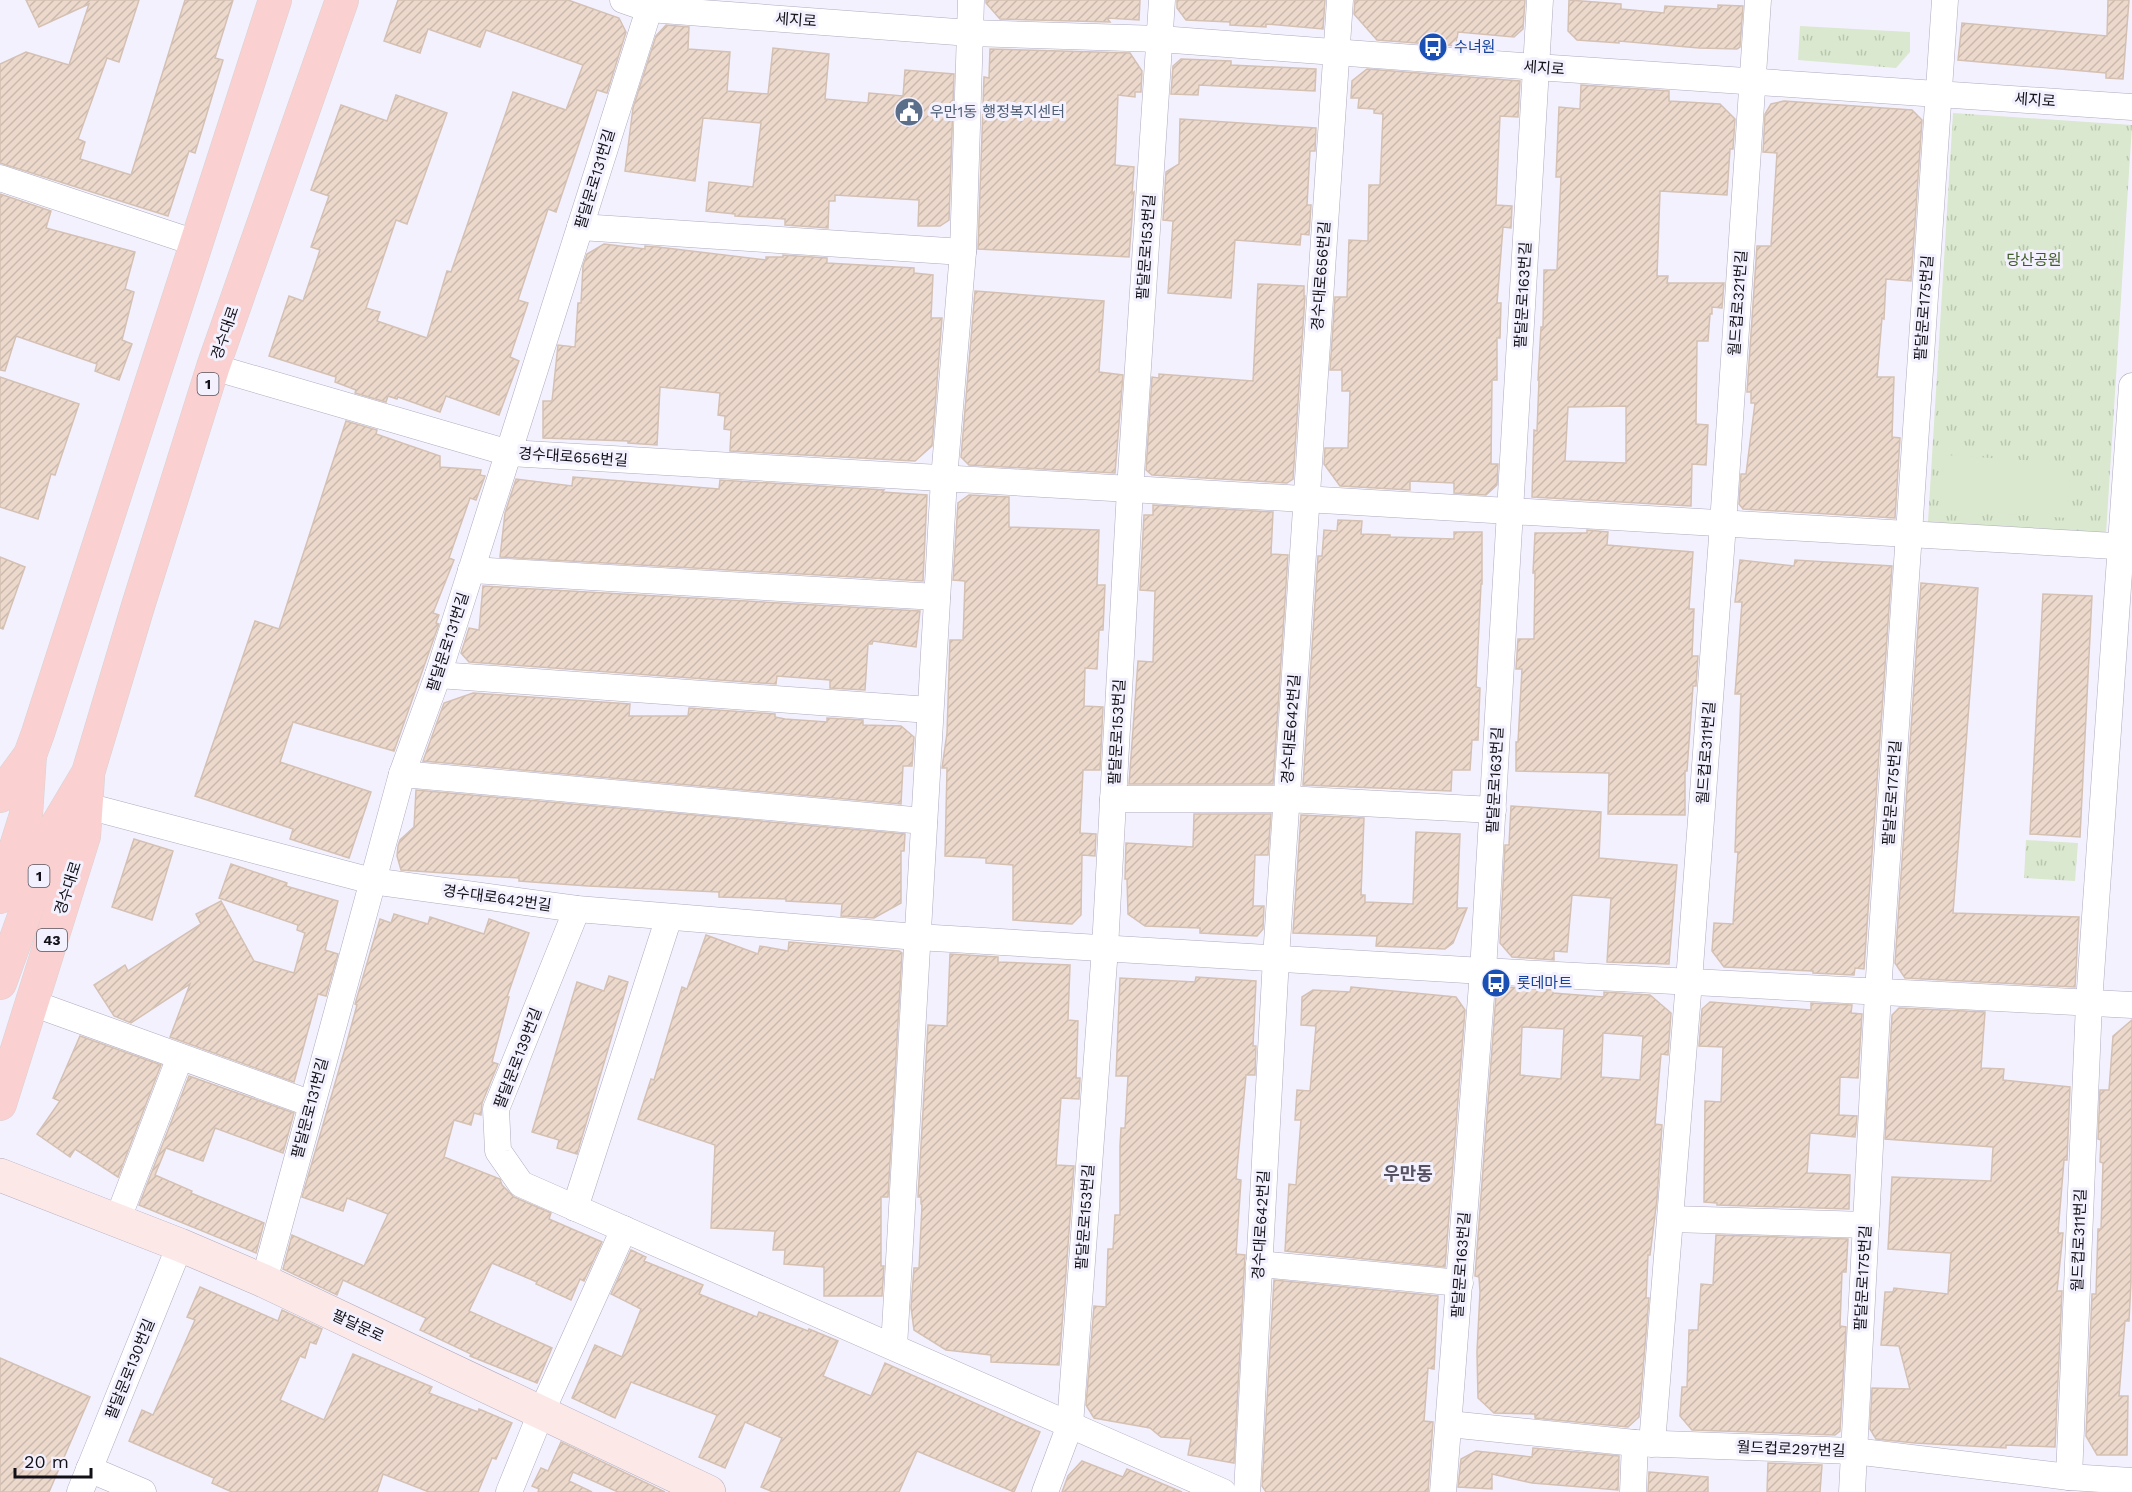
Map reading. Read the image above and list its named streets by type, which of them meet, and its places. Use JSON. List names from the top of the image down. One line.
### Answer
{"streets":{"main road":["경수대로","1","43"],"street":["세지로","팔달문로131번길","팔달문로153번길","경수대로656번길","팔달문로163번길","월드컵로321번길","팔달문로175번길","경수대로642번길","월드컵로311번길","팔달문로139번길","팔달문로","팔달문로130번길","월드컵로297번길"]},"crossings":[["세지로","팔달문로131번길"],["세지로","팔달문로153번길"],["세지로","경수대로656번길"],["세지로","팔달문로163번길"],["세지로","월드컵로321번길"],["세지로","팔달문로175번길"],["팔달문로131번길","경수대로656번길"],["팔달문로131번길","경수대로642번길"],["팔달문로131번길","팔달문로"],["팔달문로153번길","경수대로656번길"],["팔달문로153번길","경수대로642번길"],["경수대로656번길","팔달문로163번길"],["경수대로656번길","경수대로"],["경수대로656번길","경수대로642번길"],["팔달문로163번길","경수대로642번길"],["팔달문로163번길","월드컵로297번길"],["월드컵로321번길","월드컵로311번길"],["팔달문로175번길","월드컵로297번길"],["경수대로","경수대로642번길"],["경수대로642번길","팔달문로139번길"],["월드컵로311번길","월드컵로297번길"],["팔달문로","팔달문로130번길"]],"districts":["우만동"],"parks":["당산공원"],"places":{"bus stop":["수녀원","롯데마트"],"public building":["우만1동 행정복지센터"]},"scale_bar":"20 m"}
